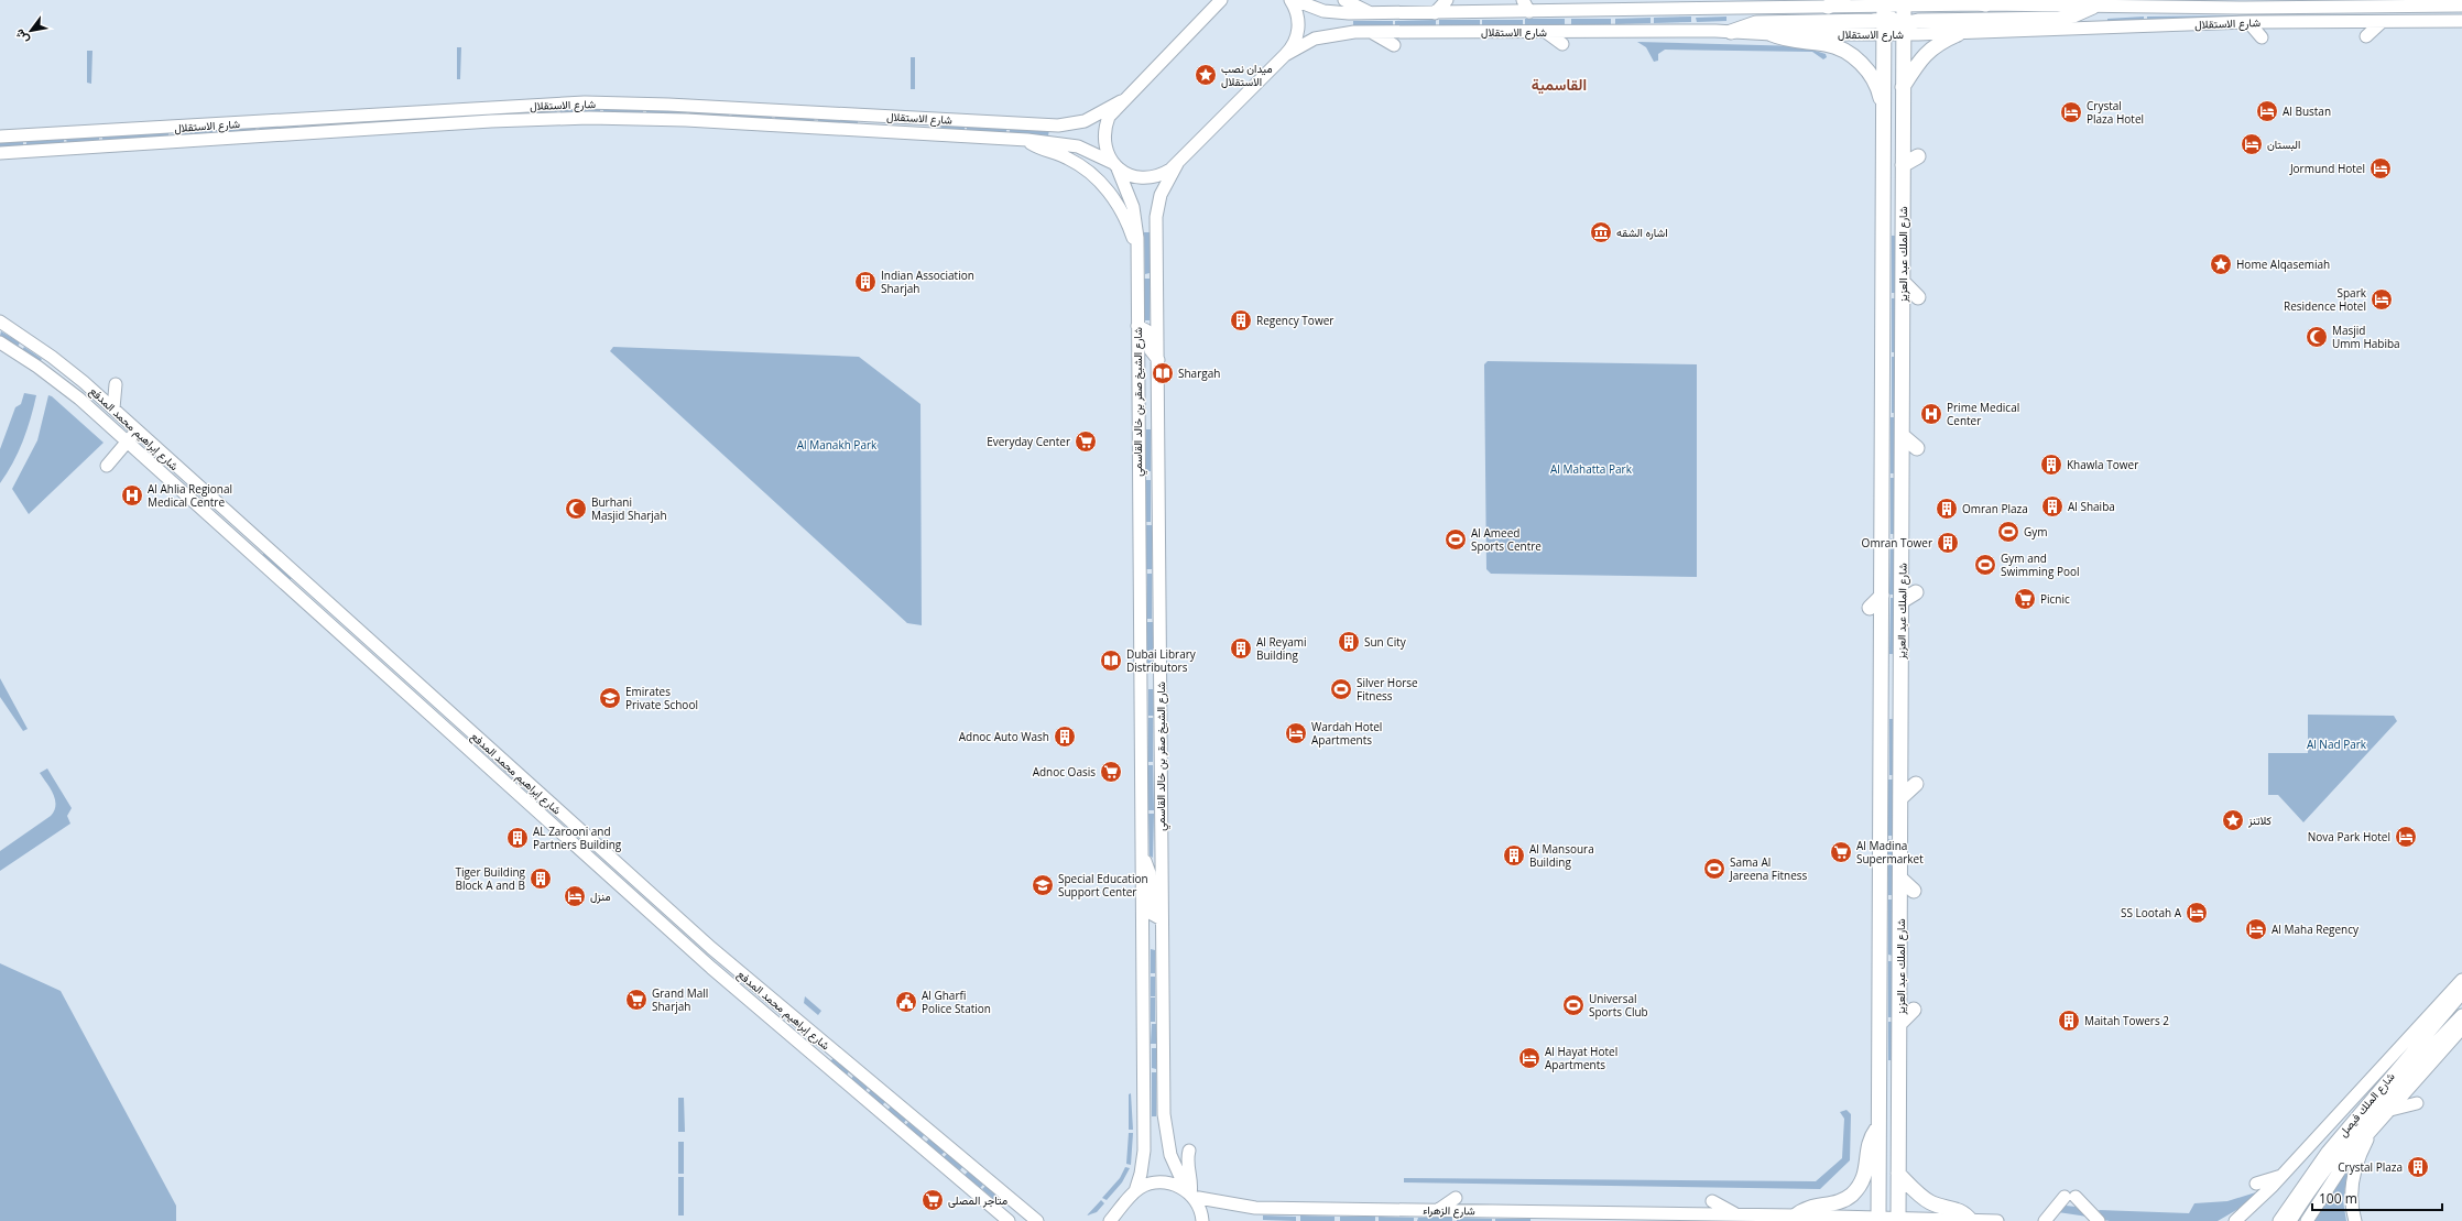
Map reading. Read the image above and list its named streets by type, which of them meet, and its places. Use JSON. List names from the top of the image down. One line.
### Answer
{"streets":{"highway":["شارع الملك عبد العزيز"],"main road":["شارع الاستقلال","شارع الشيخ صقر بن خالد القاسمي","شارع إبراهيم محمد المدفع","شارع الملك فيصل","شارع الزهراء"]},"crossings":[["شارع الاستقلال","شارع الملك عبد العزيز"],["شارع الاستقلال","شارع الشيخ صقر بن خالد القاسمي"],["شارع الملك عبد العزيز","شارع الزهراء"],["شارع الشيخ صقر بن خالد القاسمي","شارع الزهراء"]],"districts":["القاسمية"],"parks":["Al Manakh Park","Al Mahatta Park","Al Nad Park"],"places":{"place":["ميدان نصب الاستقلال","Home Alqasemiah","كلاتنز"],"hotel":["Al Bustan","Crystal Plaza Hotel","البستان","Jormund Hotel","Spark Residence Hotel","Wardah Hotel Apartments","Nova Park Hotel","منزل","SS Lootah A","Al Maha Regency","Al Hayat Hotel Apartments"],"museum":["اشاره الشقه"],"building":["Indian Association Sharjah","Regency Tower","Khawla Tower","Al Shaiba","Omran Plaza","Omran Tower","Sun City","Al Reyami Building","Adnoc Auto Wash","AL Zarooni and Partners Building","Al Mansoura Building","Tiger Building Block A and B","Maitah Towers 2","Crystal Plaza"],"mosque":["Masjid Umm Habiba","Burhani Masjid Sharjah"],"library":["Shargah","Dubai Library Distributors"],"hospital":["Prime Medical Center","Al Ahlia Regional Medical Centre"],"supermarket":["Everyday Center","Picnic","Adnoc Oasis","Al Madina Supermarket","Grand Mall Sharjah","متاجر المصلى"],"sports":["Gym","Al Ameed Sports Centre","Gym and Swimming Pool","Silver Horse Fitness","Sama Al Jareena Fitness","Universal Sports Club"],"school or university":["Emirates Private School","Special Education Support Center"],"public building":["Al Gharfi Police Station"]},"scale_bar":"100 m","north":"bottom left"}
